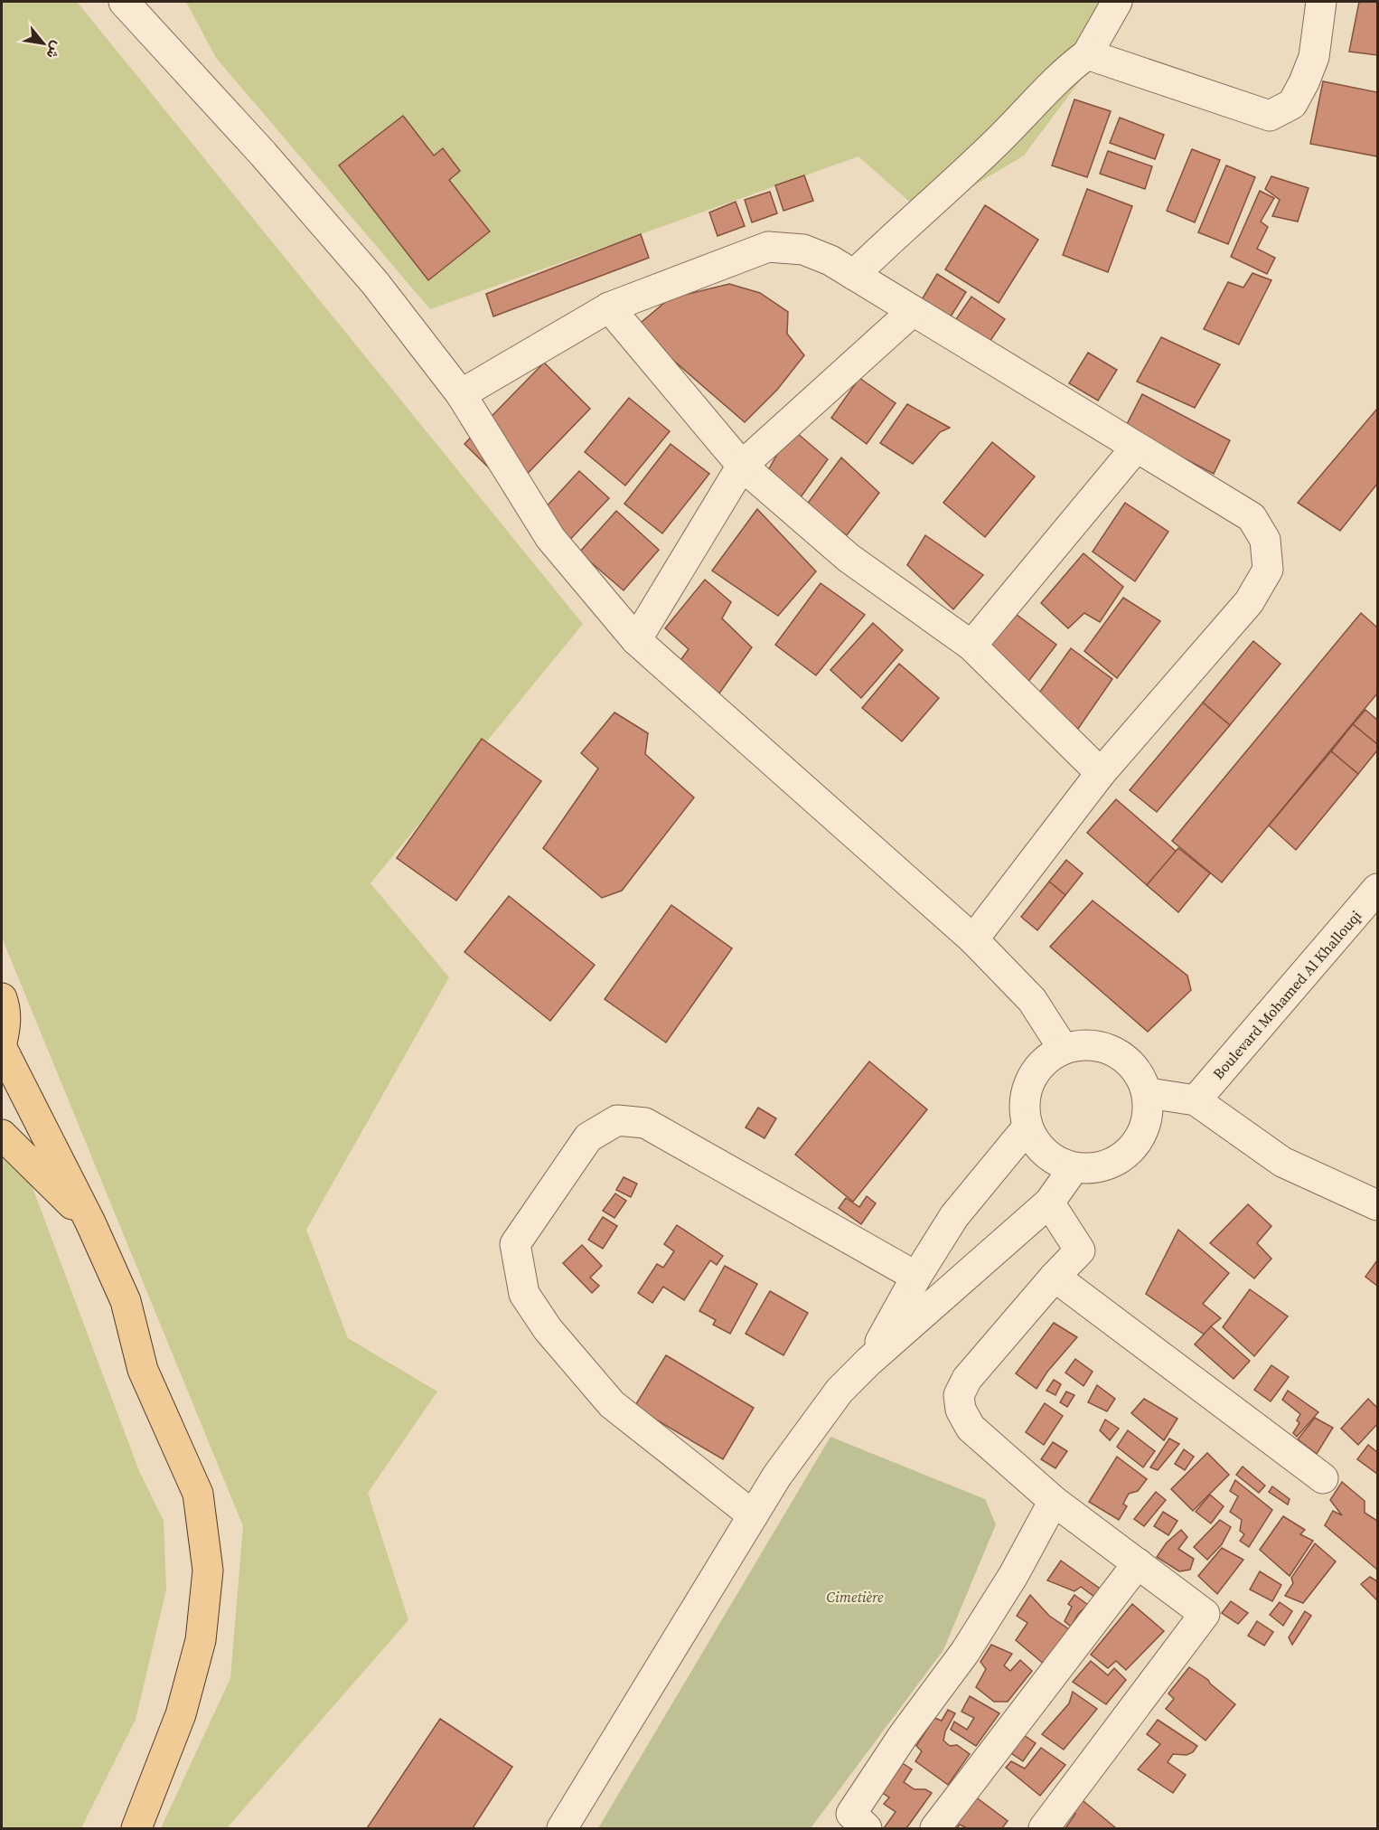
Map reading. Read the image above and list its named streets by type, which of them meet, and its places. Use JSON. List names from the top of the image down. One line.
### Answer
{"streets":{"street":["Boulevard Mohamed Al Khallouqi"]},"parks":["Cimetière"],"north":"bottom right"}
